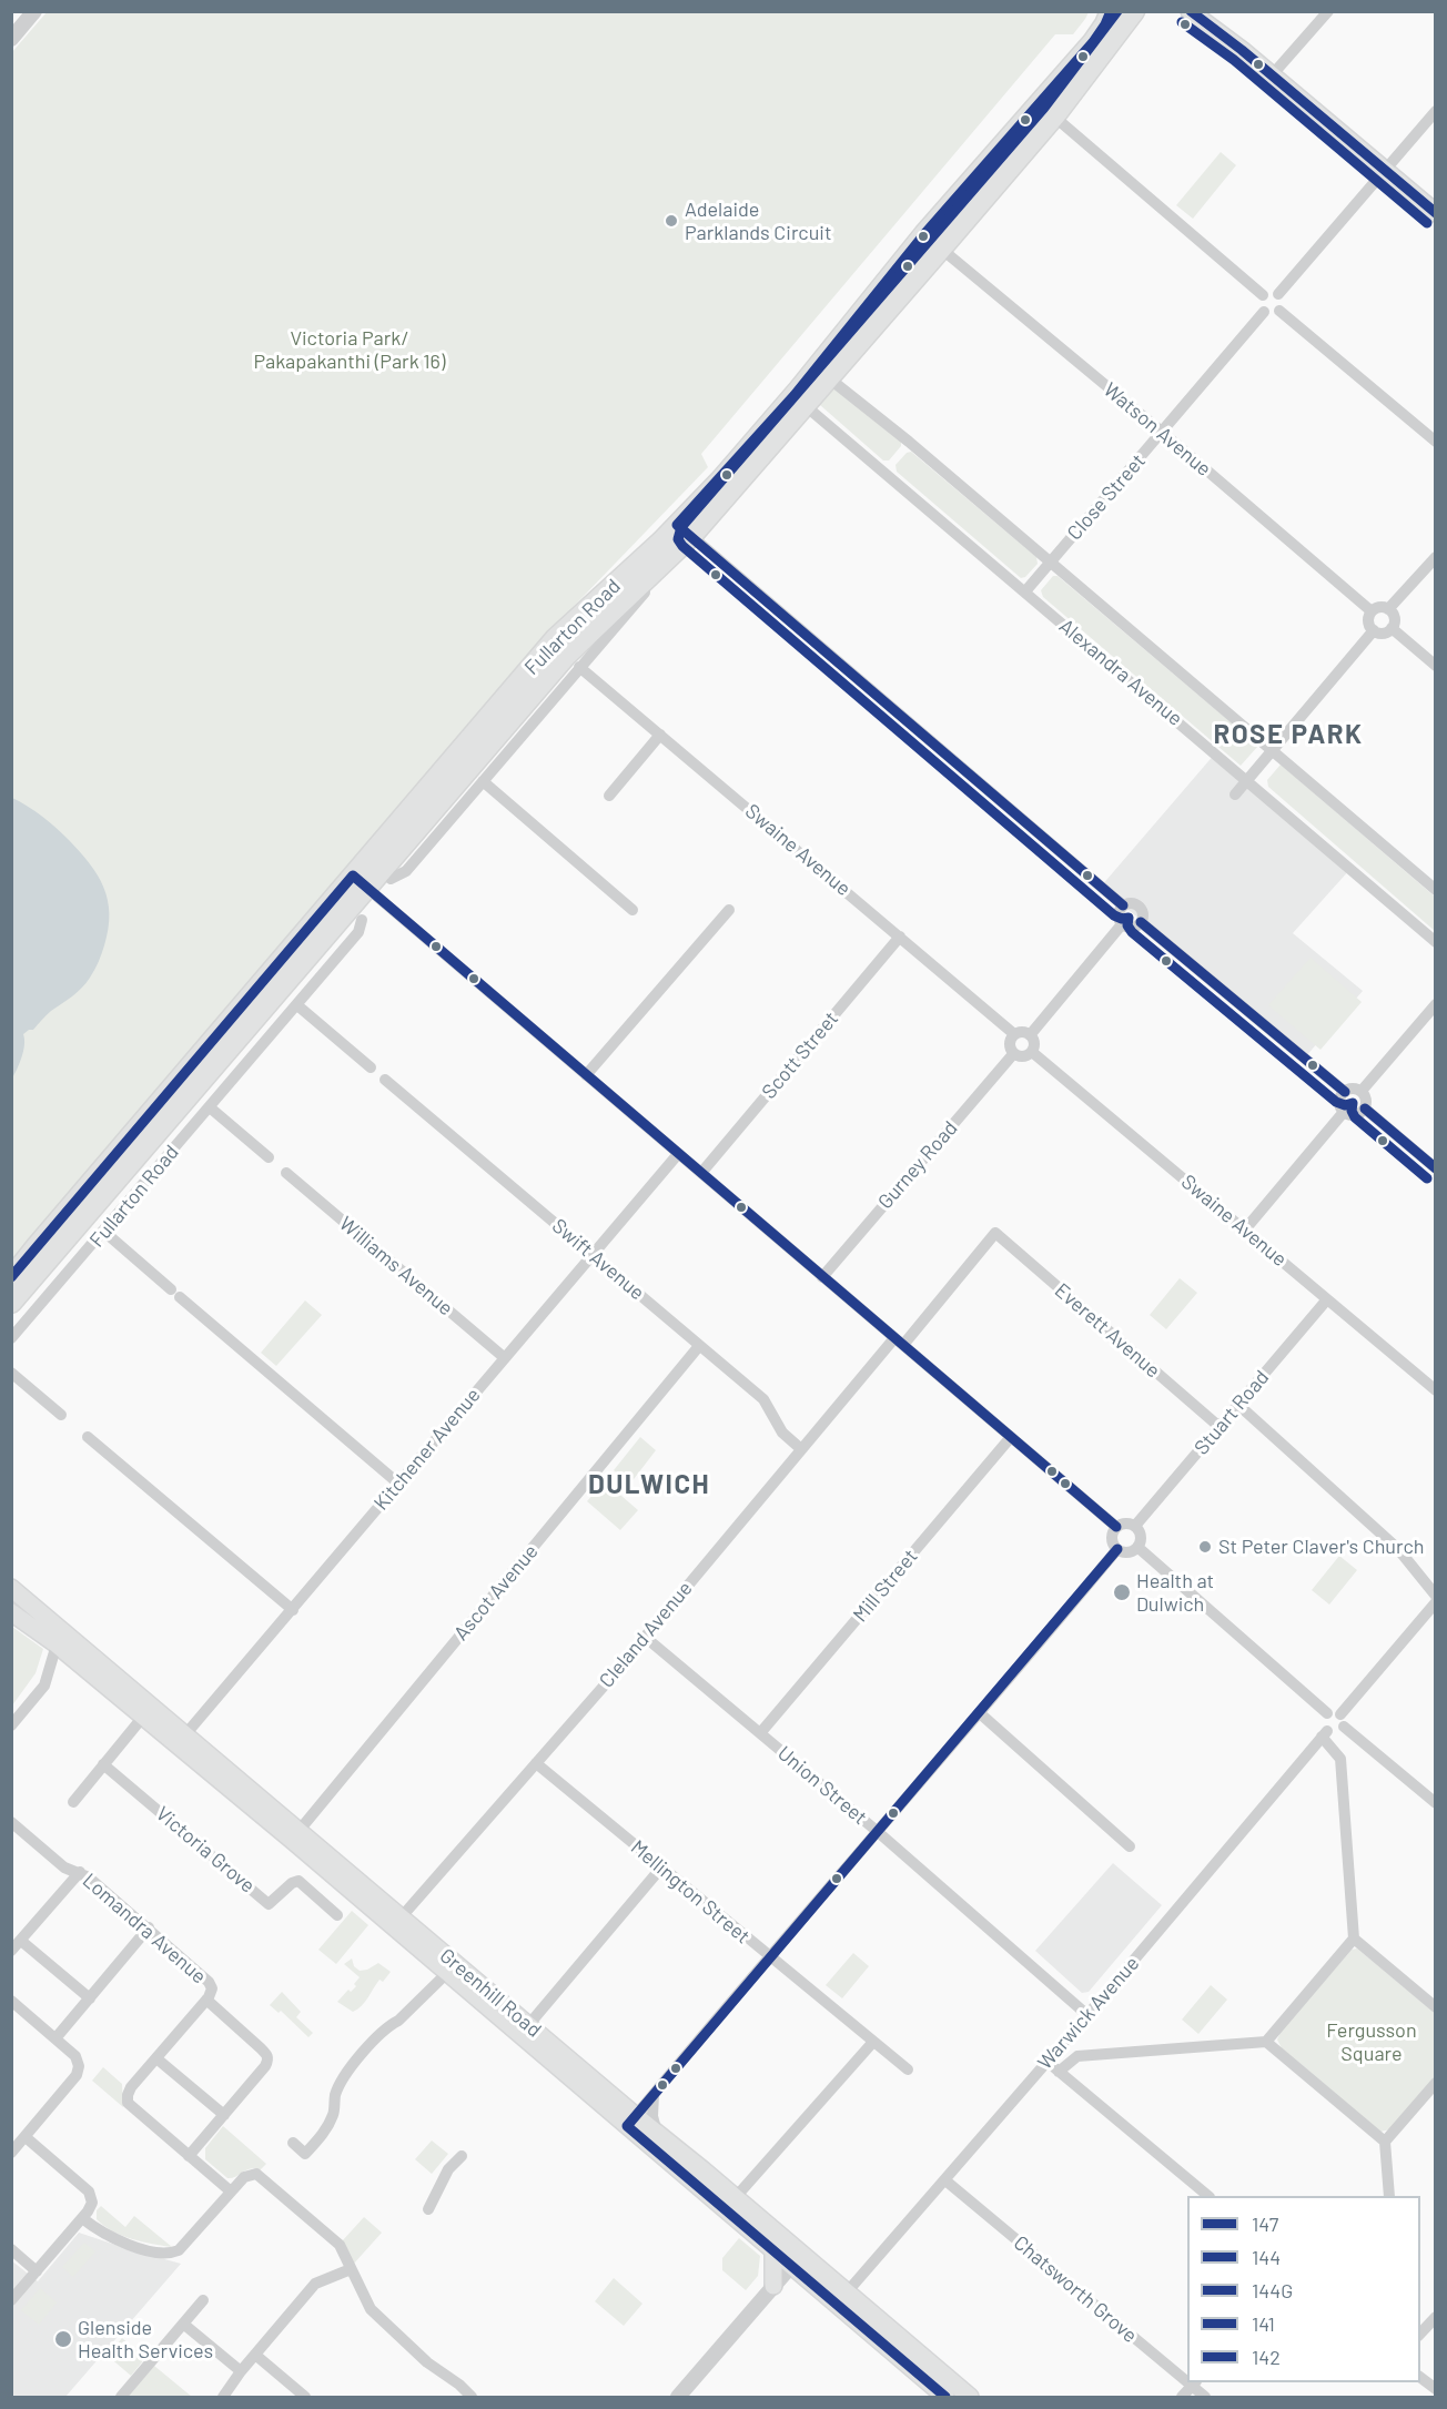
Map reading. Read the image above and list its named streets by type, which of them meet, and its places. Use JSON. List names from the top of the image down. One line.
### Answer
{"streets":{"highway":["Fullarton Road"],"main road":["Greenhill Road"],"street":["Watson Avenue","Close Street","Alexandra Avenue","Swaine Avenue","Scott Street","Gurney Road","Swift Avenue","Williams Avenue","Everett Avenue","Stuart Road","Kitchener Avenue","Mill Street","Ascot Avenue","Cleland Avenue","Union Street","Victoria Grove","Mellington Street","Lomandra Avenue","Warwick Avenue","Chatsworth Grove"]},"crossings":[["Watson Avenue","Close Street"],["Watson Avenue","Fullarton Road"],["Close Street","Alexandra Avenue"],["Fullarton Road","Alexandra Avenue"],["Fullarton Road","Swaine Avenue"],["Swaine Avenue","Scott Street"],["Swaine Avenue","Gurney Road"],["Swaine Avenue","Stuart Road"],["Swift Avenue","Kitchener Avenue"],["Swift Avenue","Ascot Avenue"],["Swift Avenue","Cleland Avenue"],["Williams Avenue","Kitchener Avenue"],["Everett Avenue","Stuart Road"],["Everett Avenue","Cleland Avenue"],["Kitchener Avenue","Greenhill Road"],["Mill Street","Union Street"],["Ascot Avenue","Greenhill Road"],["Cleland Avenue","Union Street"],["Cleland Avenue","Mellington Street"],["Cleland Avenue","Greenhill Road"],["Union Street","Warwick Avenue"],["Greenhill Road","Warwick Avenue"],["Warwick Avenue","Chatsworth Grove"]],"districts":["ROSE PARK","DULWICH"],"parks":["Victoria Park/ Pakapakanthi (Park 16)","Fergusson Square"],"places":["Adelaide Parklands Circuit","St Peter Claver's Church","Health at Dulwich","Glenside Health Services"],"lines":["transit line 144","transit line 144G","transit line 141","transit line 142","transit line 147"],"legend":["147","144","144G","141","142"]}
